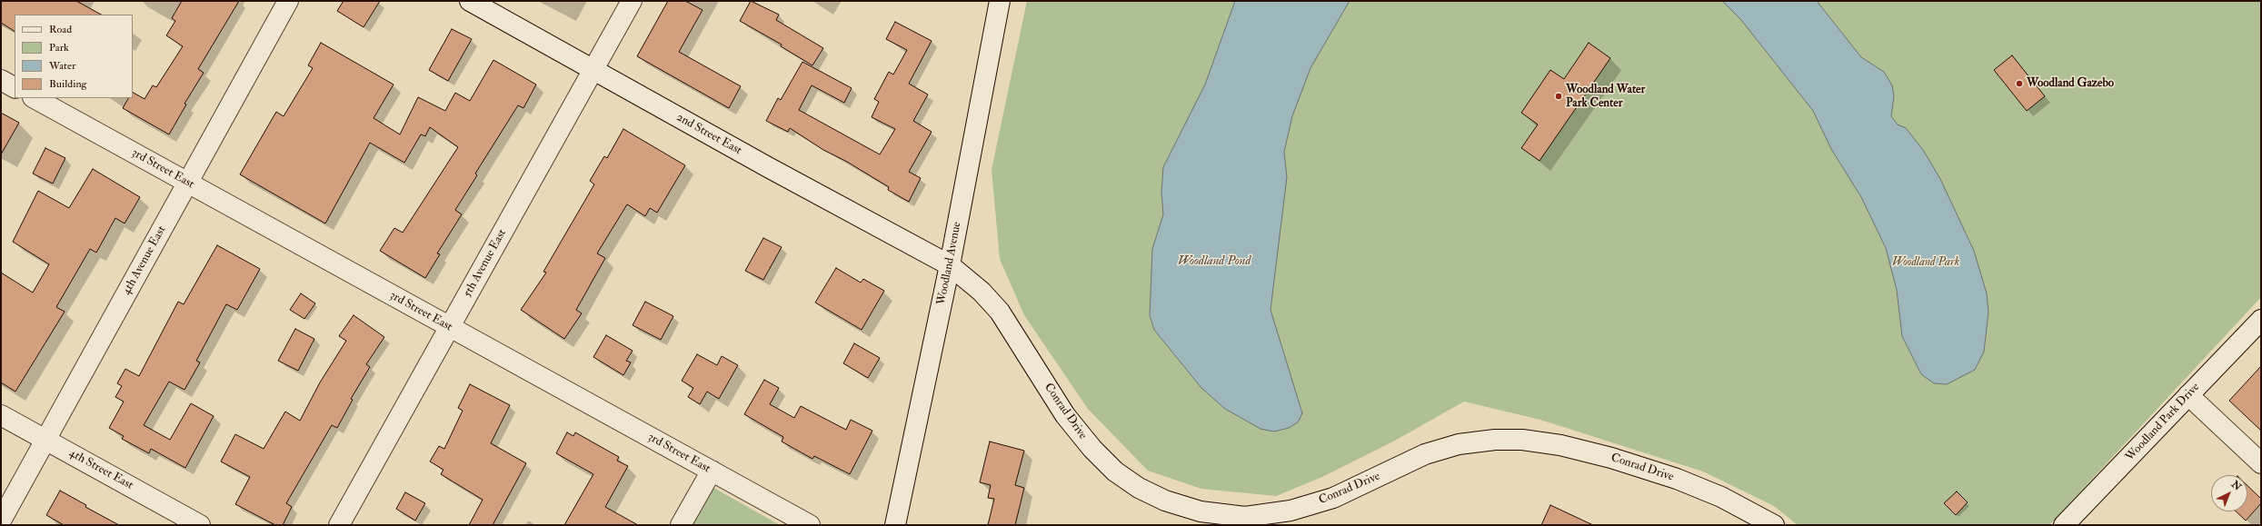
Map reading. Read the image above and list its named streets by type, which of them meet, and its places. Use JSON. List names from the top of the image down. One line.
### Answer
{"streets":{"street":["2nd Street East","3rd Street East","4th Avenue East","5th Avenue East","Woodland Avenue","Conrad Drive","Woodland Park Drive","4th Street East"]},"crossings":[["2nd Street East","5th Avenue East"],["2nd Street East","Woodland Avenue"],["2nd Street East","Conrad Drive"],["3rd Street East","4th Avenue East"],["3rd Street East","5th Avenue East"],["4th Avenue East","4th Street East"],["Woodland Avenue","Conrad Drive"]],"water":["Woodland Pond"],"parks":["Woodland Park"],"places":["Woodland Gazebo","Woodland Water Park Center"],"legend":["Road","Park","Water","Building"],"north":"top right"}
